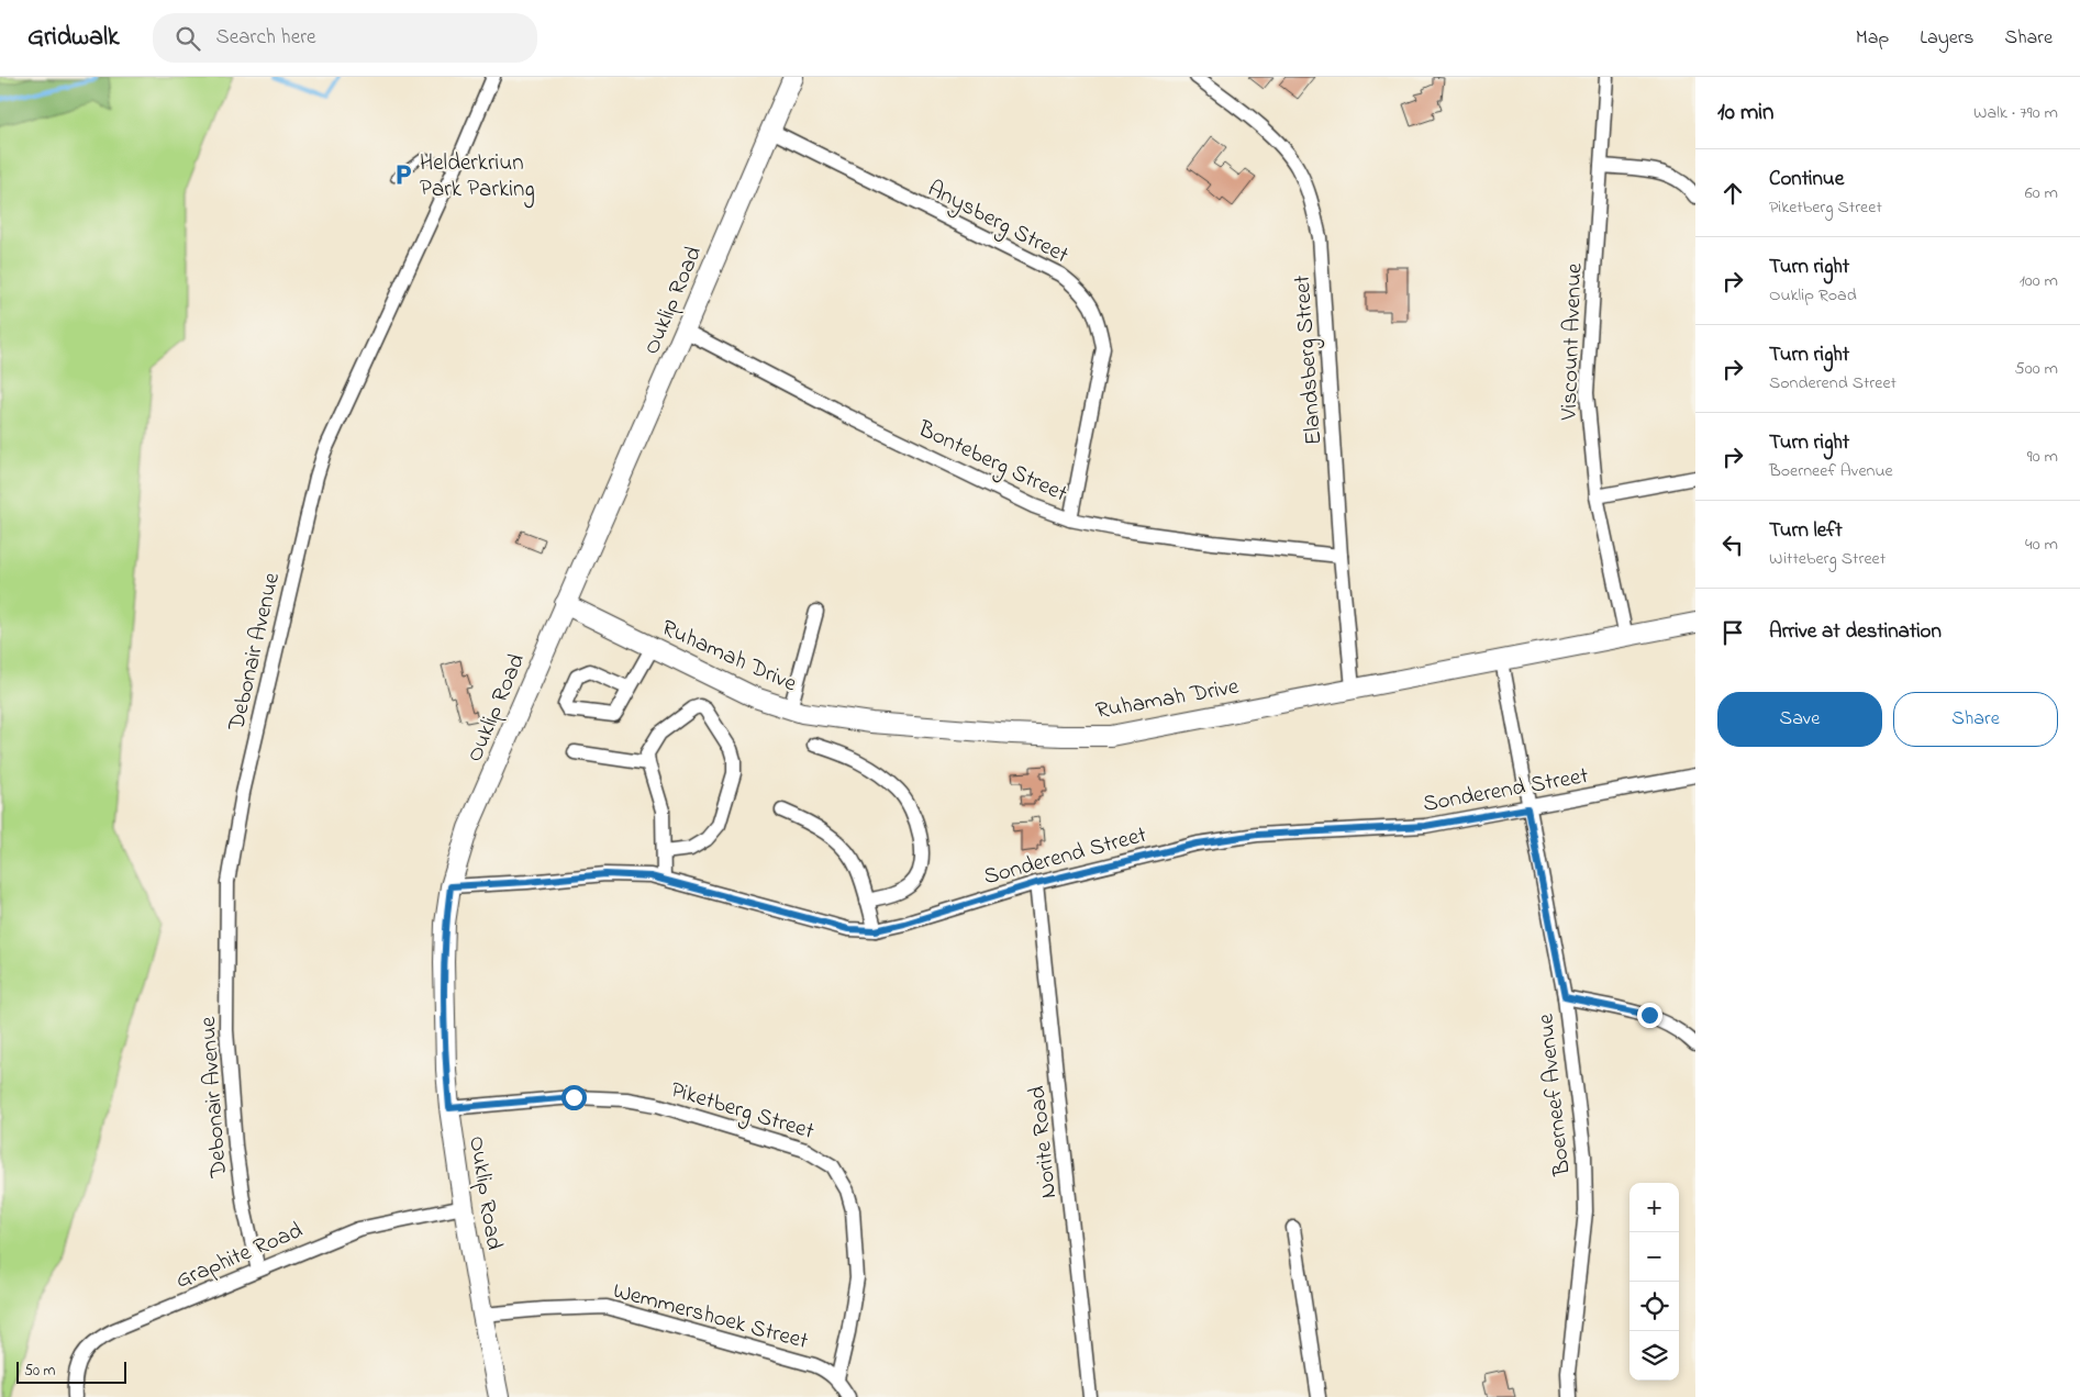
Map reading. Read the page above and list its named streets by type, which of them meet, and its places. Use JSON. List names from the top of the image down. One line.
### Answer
{"streets":{"street":["Anysberg Street","Ouklip Road","Viscount Avenue","Elandsberg Street","Bonteberg Street","Debonair Avenue","Ruhamah Drive","Sonderend Street","Boerneef Avenue","Piketberg Street","Norite Road","Graphite Road","Wemmershoek Street"]},"crossings":[["Anysberg Street","Ouklip Road"],["Anysberg Street","Bonteberg Street"],["Ouklip Road","Bonteberg Street"],["Ouklip Road","Ruhamah Drive"],["Ouklip Road","Sonderend Street"],["Ouklip Road","Piketberg Street"],["Ouklip Road","Graphite Road"],["Ouklip Road","Wemmershoek Street"],["Viscount Avenue","Ruhamah Drive"],["Elandsberg Street","Bonteberg Street"],["Elandsberg Street","Ruhamah Drive"],["Debonair Avenue","Graphite Road"],["Ruhamah Drive","Boerneef Avenue"],["Sonderend Street","Boerneef Avenue"],["Sonderend Street","Norite Road"],["Piketberg Street","Wemmershoek Street"]],"places":{"parking":["Helderkriun Park Parking"]},"scale_bar":"50 m","page":{"header":"Gridwalk","search":"Search here","nav":["Map","Layers","Share"],"heading":["10 min","Walk · 790 m"],"list":[["Continue","Piketberg Street","60 m"],["Turn right","Ouklip Road","100 m"],["Turn right","Sonderend Street","500 m"],["Turn right","Boerneef Avenue","90 m"],["Turn left","Witteberg Street","40 m"],"Arrive at destination"],"buttons":["Save","Share"],"map_buttons":["+","−"],"scale":"50 m"}}
